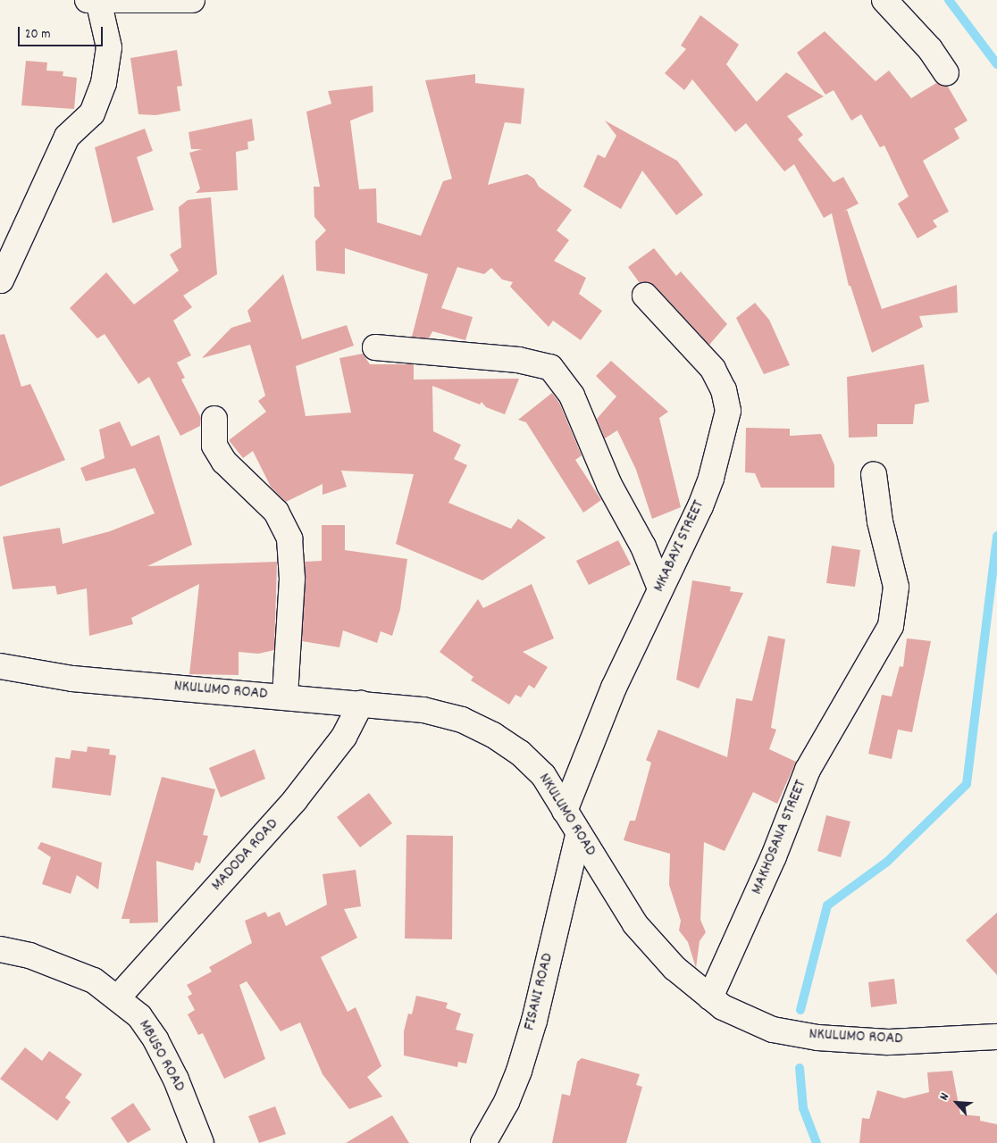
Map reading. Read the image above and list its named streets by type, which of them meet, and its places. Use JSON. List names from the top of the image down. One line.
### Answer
{"streets":{"street":["MKABAYI STREET","NKULUMO ROAD","MAKHOSANA STREET","MADODA ROAD","FISANI ROAD","MBUSO ROAD"]},"crossings":[["MKABAYI STREET","NKULUMO ROAD"],["NKULUMO ROAD","MAKHOSANA STREET"],["NKULUMO ROAD","MADODA ROAD"],["NKULUMO ROAD","FISANI ROAD"],["MADODA ROAD","MBUSO ROAD"]],"scale_bar":"20 m","north":"top left"}
